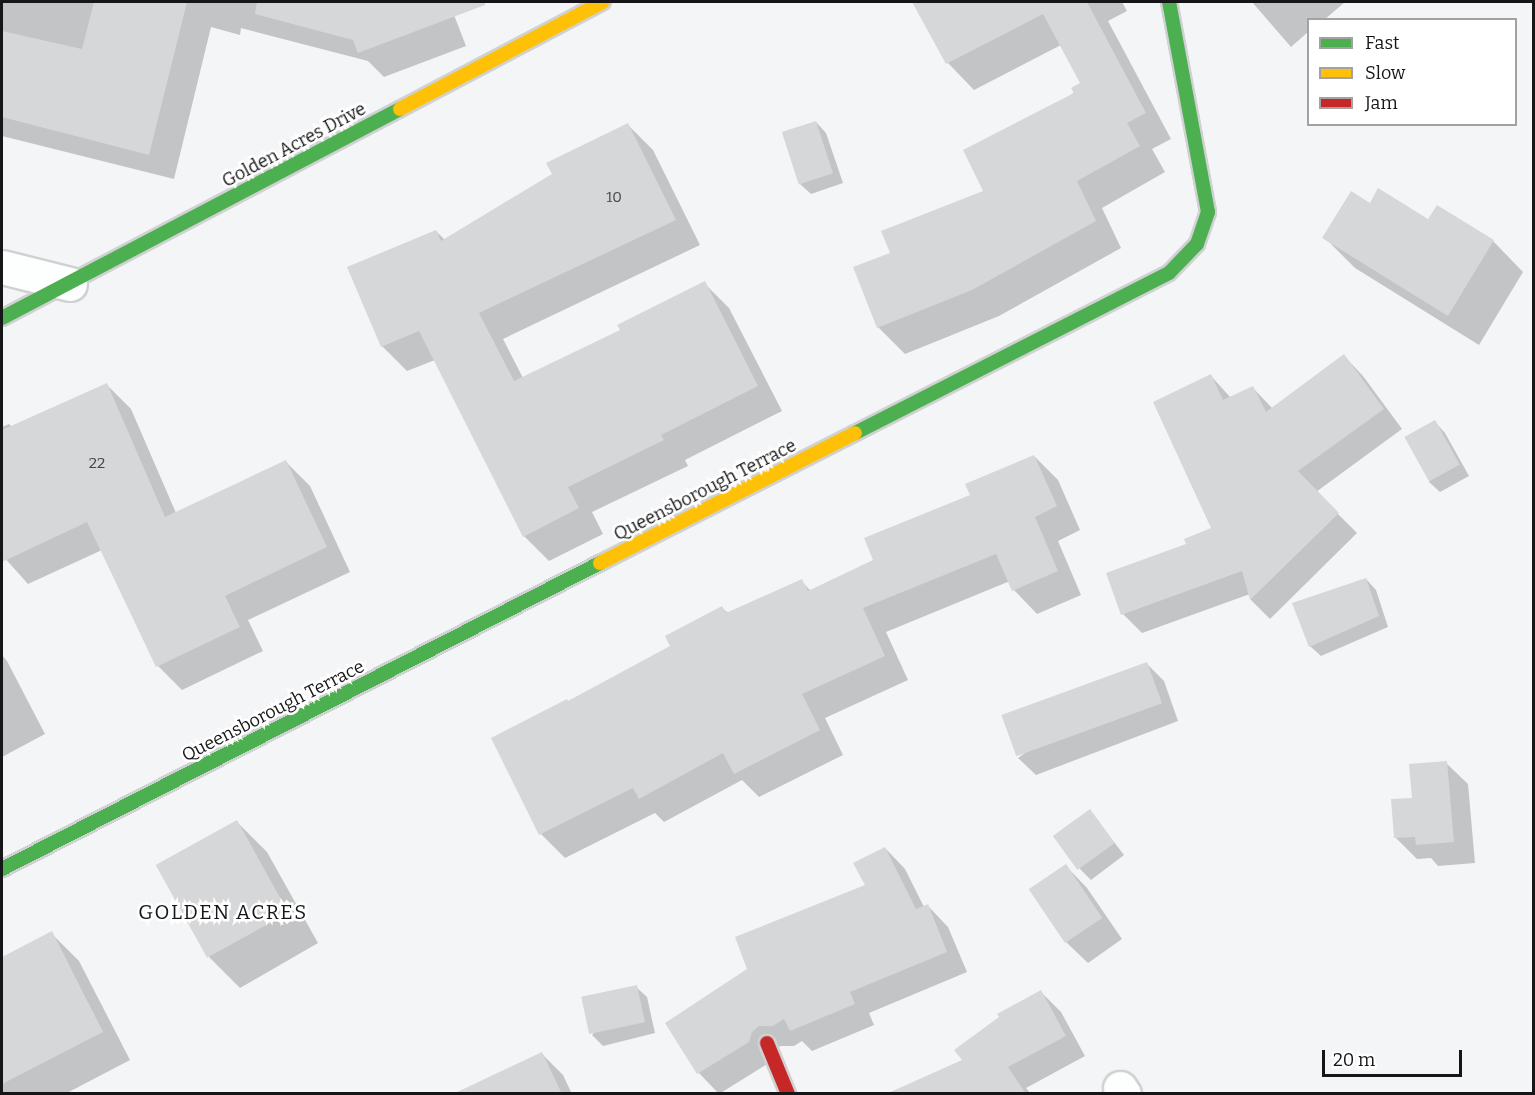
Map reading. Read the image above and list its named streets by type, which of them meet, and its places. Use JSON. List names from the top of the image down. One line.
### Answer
{"streets":{"street":["Golden Acres Drive","Queensborough Terrace"]},"districts":["GOLDEN ACRES"],"house_numbers":["10","22"],"legend":["Fast","Slow","Jam"],"scale_bar":"20 m"}
